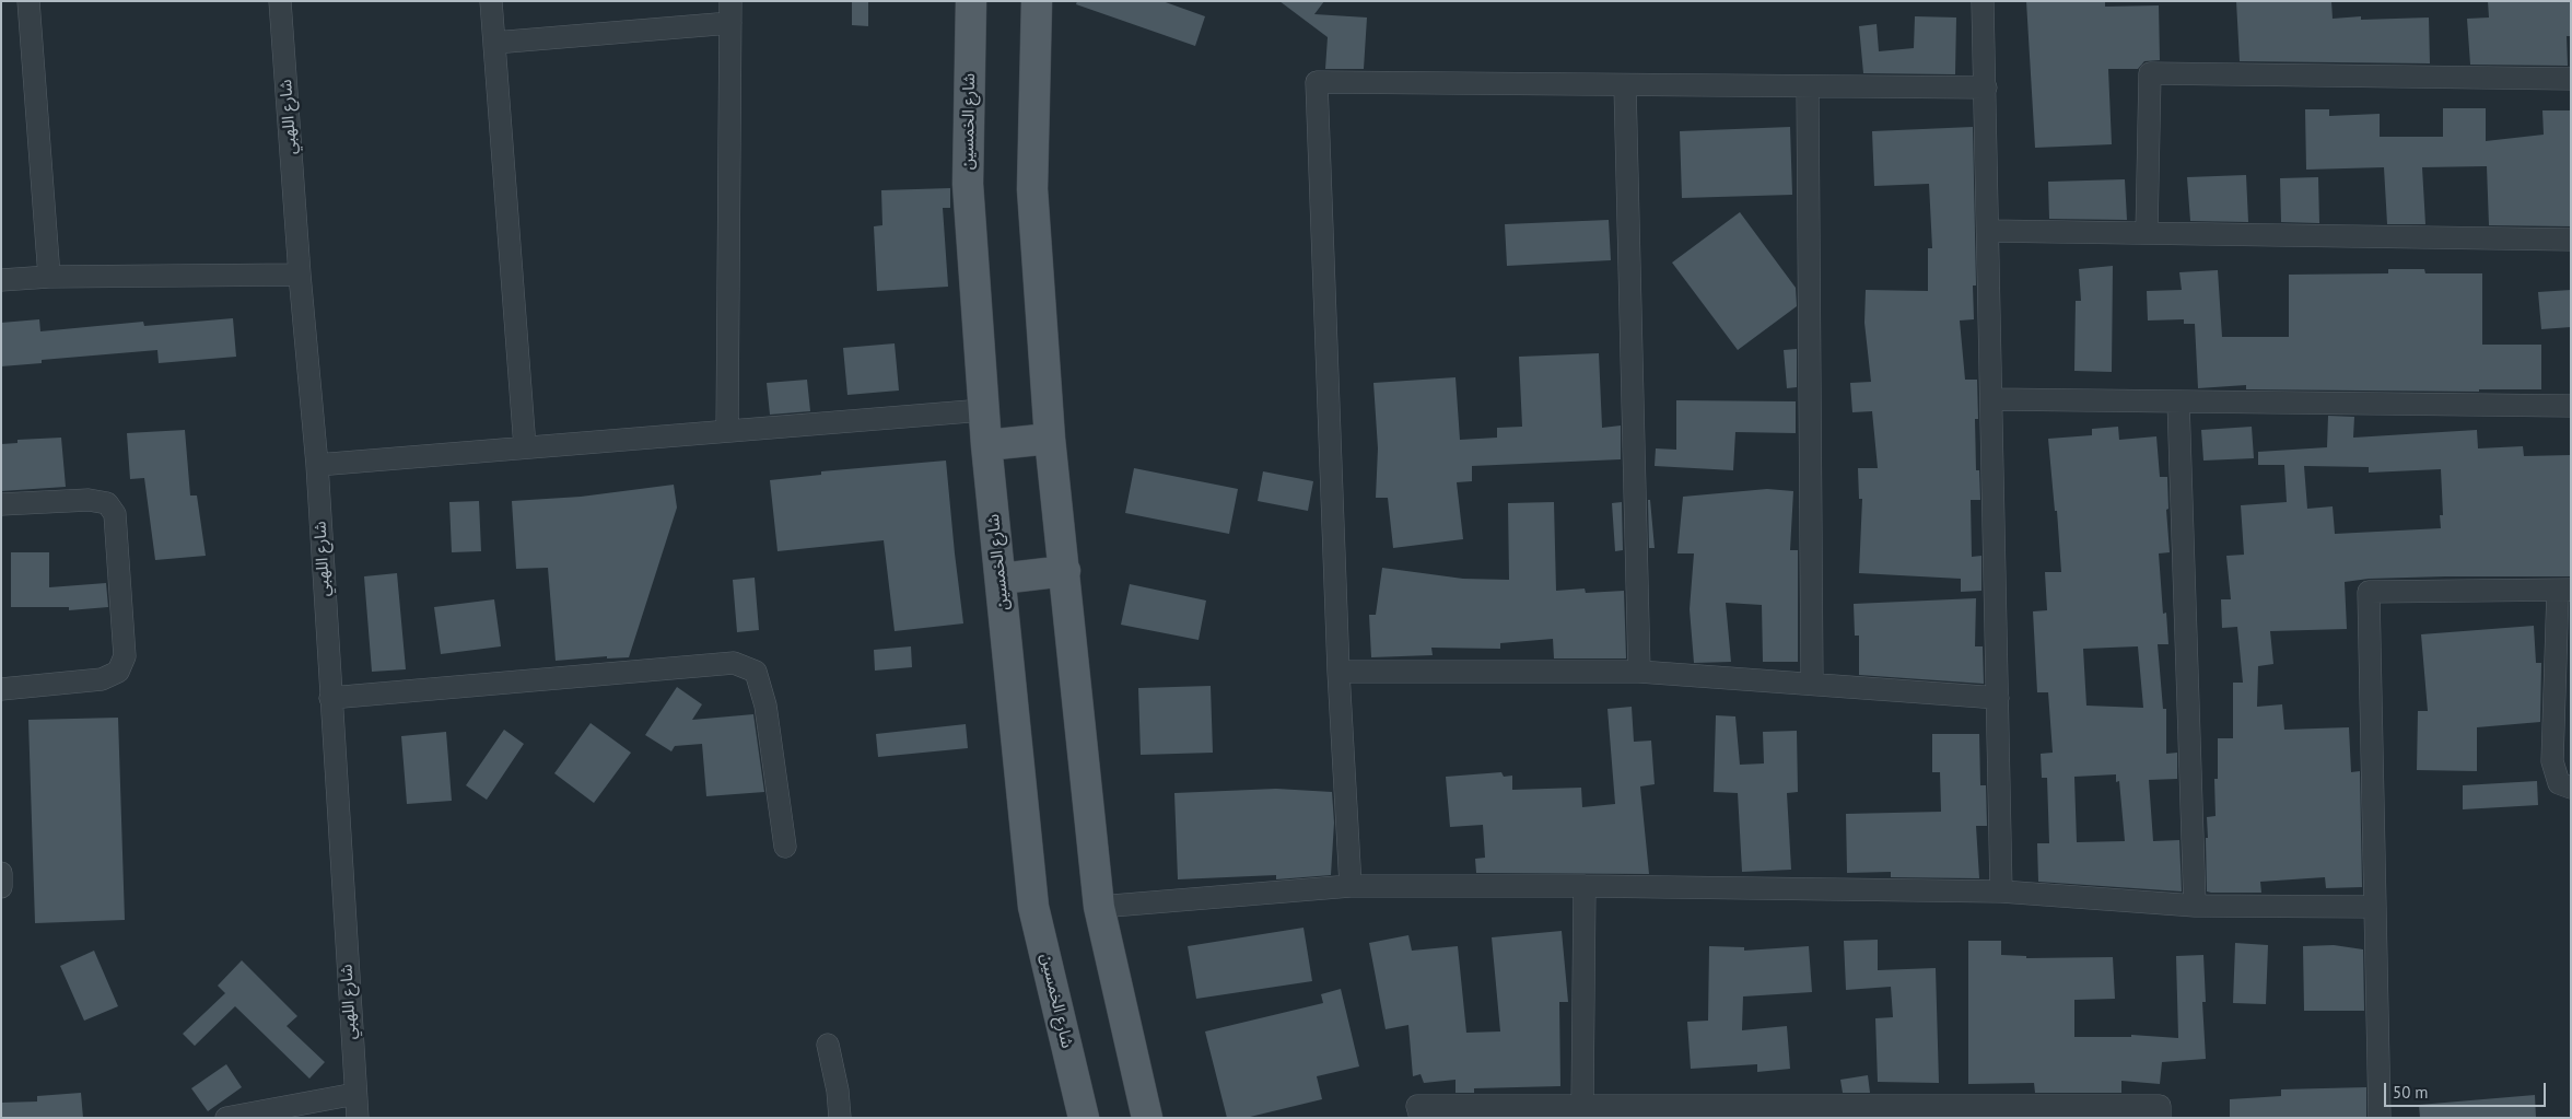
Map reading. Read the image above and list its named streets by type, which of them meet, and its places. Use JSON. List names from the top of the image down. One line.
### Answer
{"streets":{"main road":["شارع الخمسين"],"street":["شارع اللهبي"]},"scale_bar":"50 m"}
